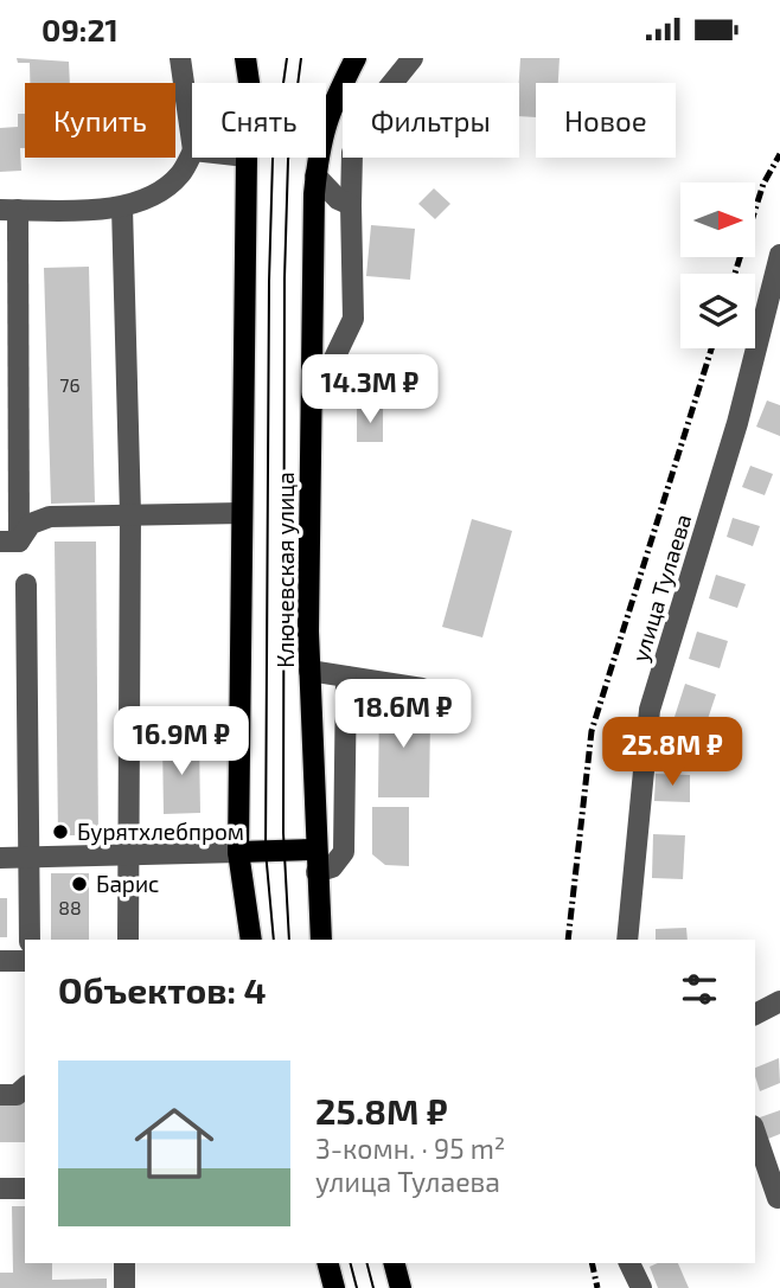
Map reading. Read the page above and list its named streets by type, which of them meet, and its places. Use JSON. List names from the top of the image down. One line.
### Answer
{"streets":{"main road":["Ключевская улица"],"street":["улица Тулаева"]},"places":["Бурятхлебпром","Барис"],"house_numbers":["76","88"],"north":"right","page":{"status":"09:21","chip":["Купить","Снять","Фильтры","Новое"],"price":["14.3M ₽","18.6M ₽","16.9M ₽","25.8M ₽"],"heading":"Объектов: 4","list":[{"name":"25.8M ₽","note":"3-комн. · 95 m² · улица Тулаева"}]}}
